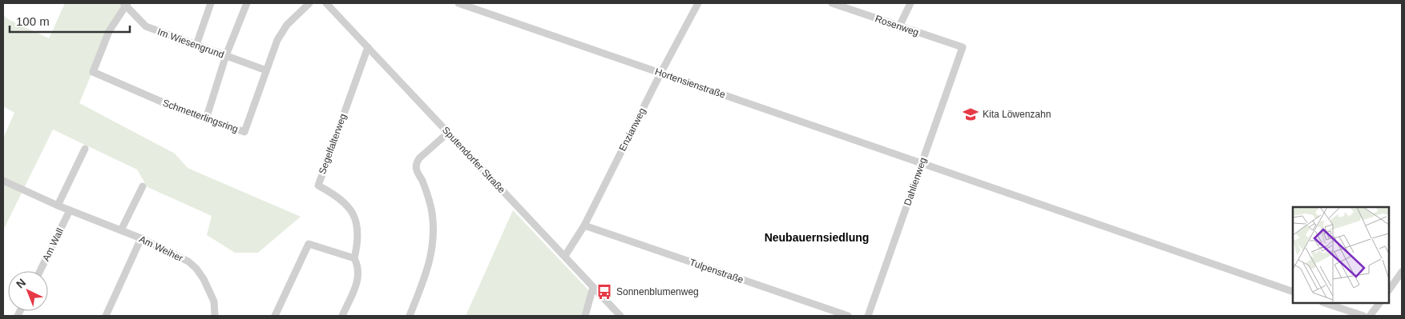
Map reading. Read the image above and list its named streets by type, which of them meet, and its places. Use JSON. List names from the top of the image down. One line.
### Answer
{"streets":{"street":["Rosenweg","Im Wiesengrund","Hortensienstraße","Schmetterlingsring","Enzianweg","Segelfalterweg","Sputendorfer Straße","Dahlienweg","Am Wall","Am Weiher","Tulpenstraße"]},"crossings":[["Rosenweg","Dahlienweg"],["Im Wiesengrund","Schmetterlingsring"],["Hortensienstraße","Enzianweg"],["Hortensienstraße","Dahlienweg"],["Enzianweg","Sputendorfer Straße"],["Enzianweg","Tulpenstraße"],["Segelfalterweg","Sputendorfer Straße"],["Am Wall","Am Weiher"]],"districts":["Neubauernsiedlung"],"places":{"school or university":["Kita Löwenzahn"],"bus stop":["Sonnenblumenweg"]},"scale_bar":"100 m","north":"top left"}
